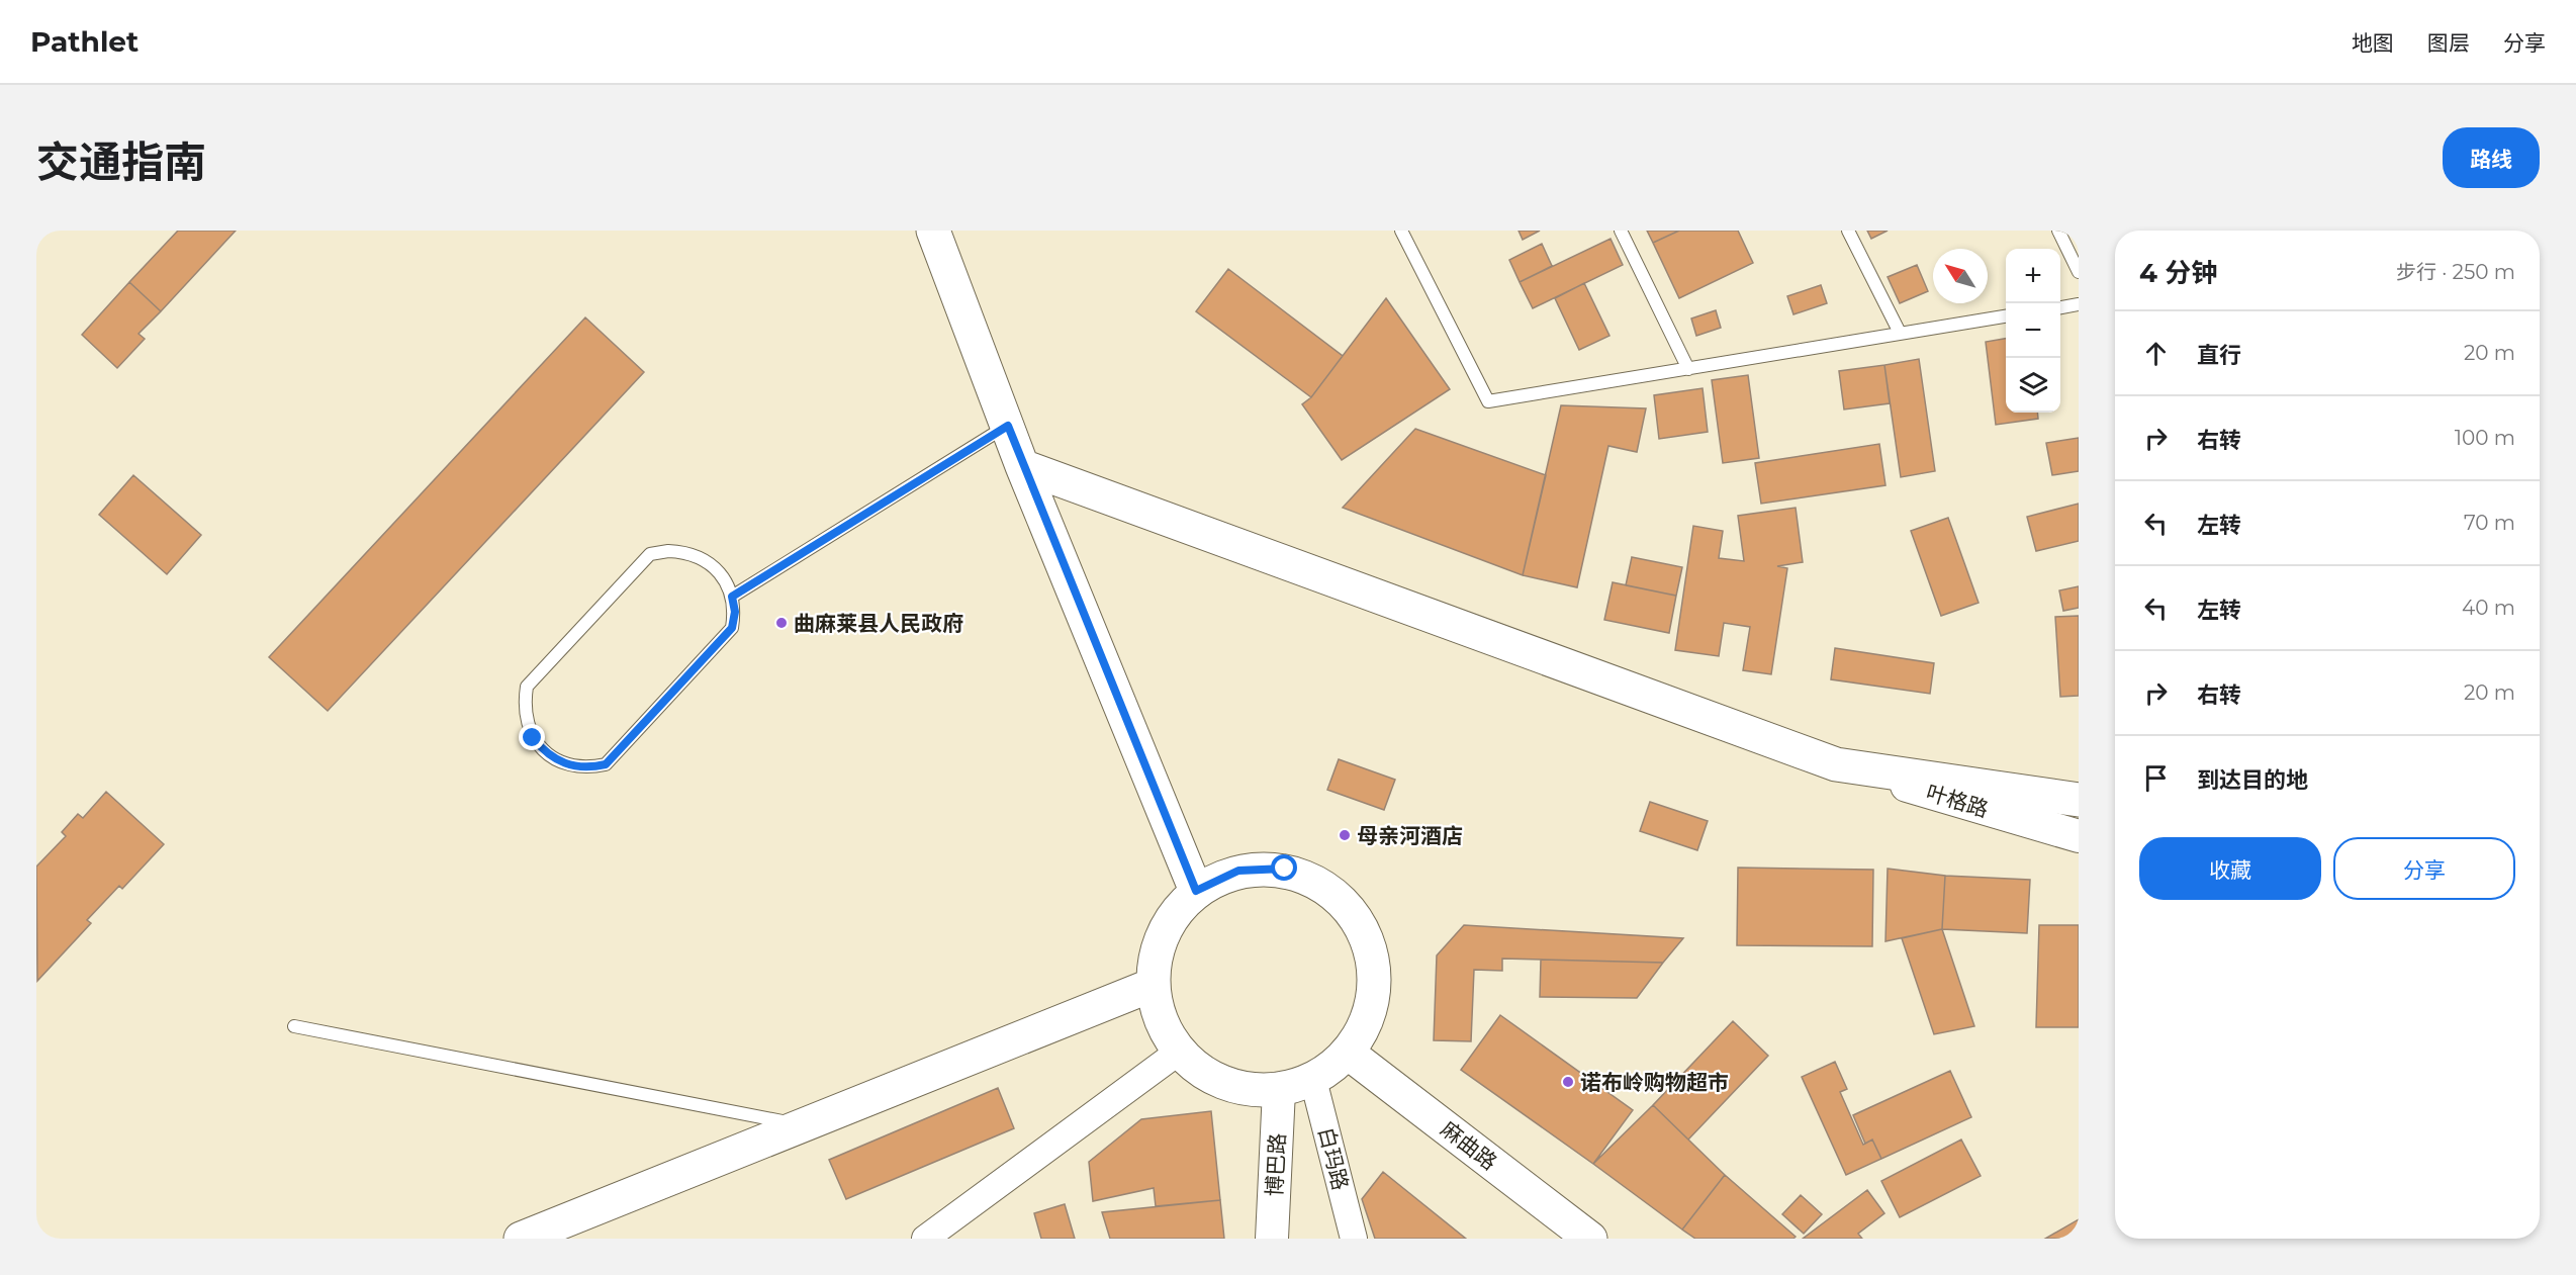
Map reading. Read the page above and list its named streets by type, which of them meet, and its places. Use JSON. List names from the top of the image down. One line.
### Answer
{"streets":{"main road":["麻曲路"],"street":["叶格路","白玛路","博巴路"]},"places":["曲麻莱县人民政府","母亲河酒店","诺布岭购物超市"],"north":"top left","page":{"header":"Pathlet","nav":["地图","图层","分享"],"title":"交通指南","buttons":["路线",["收藏","分享"]],"heading":["4 分钟","步行 · 250 m"],"map_buttons":["+","−"],"list":[["直行","20 m"],["右转","100 m"],["左转","70 m"],["左转","40 m"],["右转","20 m"],"到达目的地"]}}
